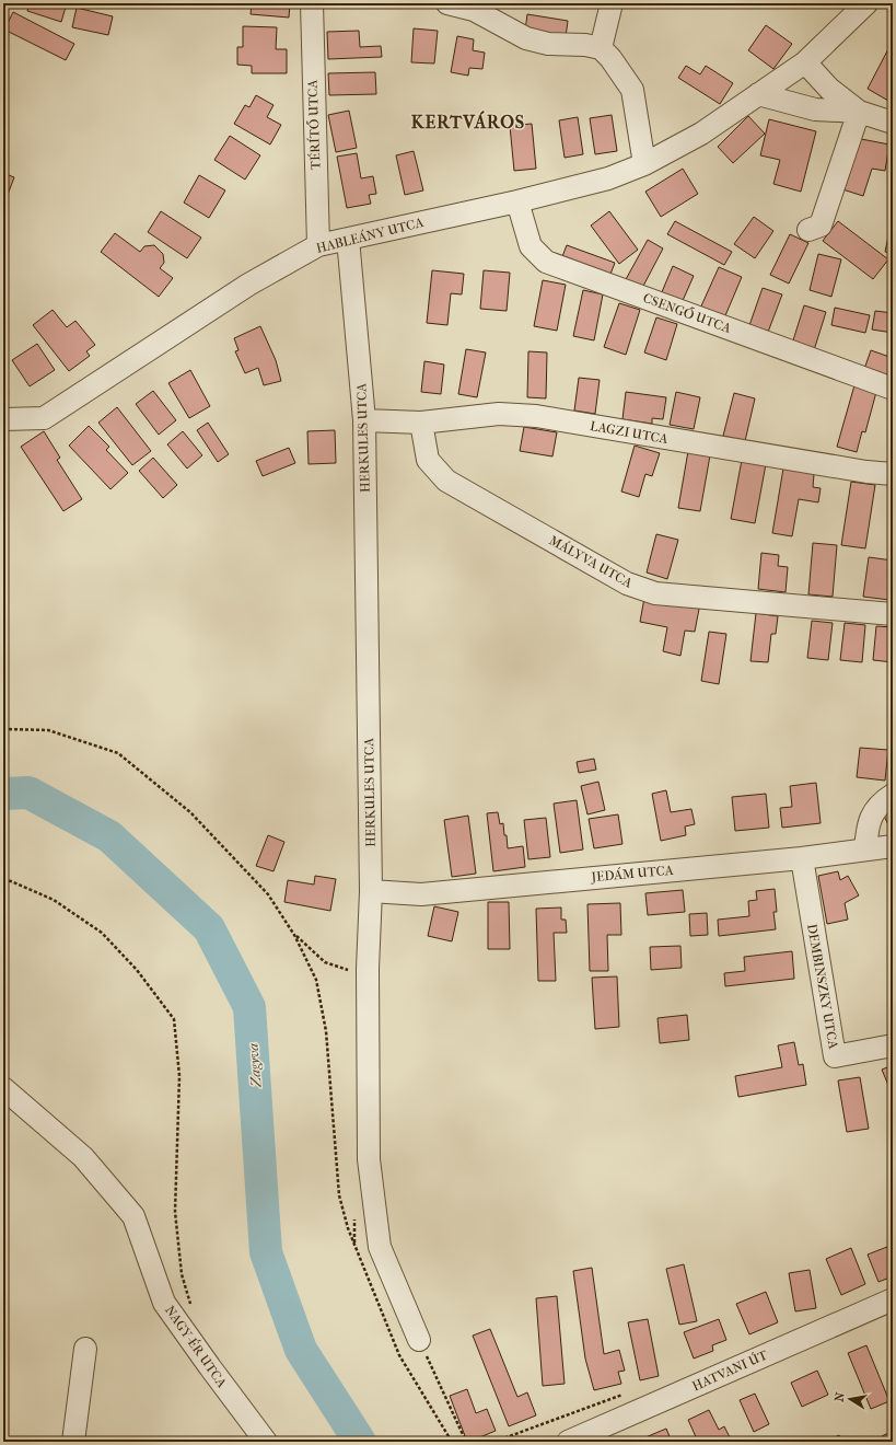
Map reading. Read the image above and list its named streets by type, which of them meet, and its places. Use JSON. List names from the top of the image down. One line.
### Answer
{"streets":{"street":["TÉRÍTŐ UTCA","HABLEÁNY UTCA","CSENGŐ UTCA","LAGZI UTCA","HERKULES UTCA","MÁLYVA UTCA","JEDÁM UTCA","DEMBINSZKY UTCA","NAGY-ÉR UTCA","HATVANI ÚT"]},"crossings":[["TÉRÍTŐ UTCA","HABLEÁNY UTCA"],["HABLEÁNY UTCA","CSENGŐ UTCA"],["HABLEÁNY UTCA","HERKULES UTCA"],["LAGZI UTCA","HERKULES UTCA"],["LAGZI UTCA","MÁLYVA UTCA"],["HERKULES UTCA","JEDÁM UTCA"],["JEDÁM UTCA","DEMBINSZKY UTCA"]],"districts":["KERTVÁROS"],"water":["Zagyva"],"north":"left"}
